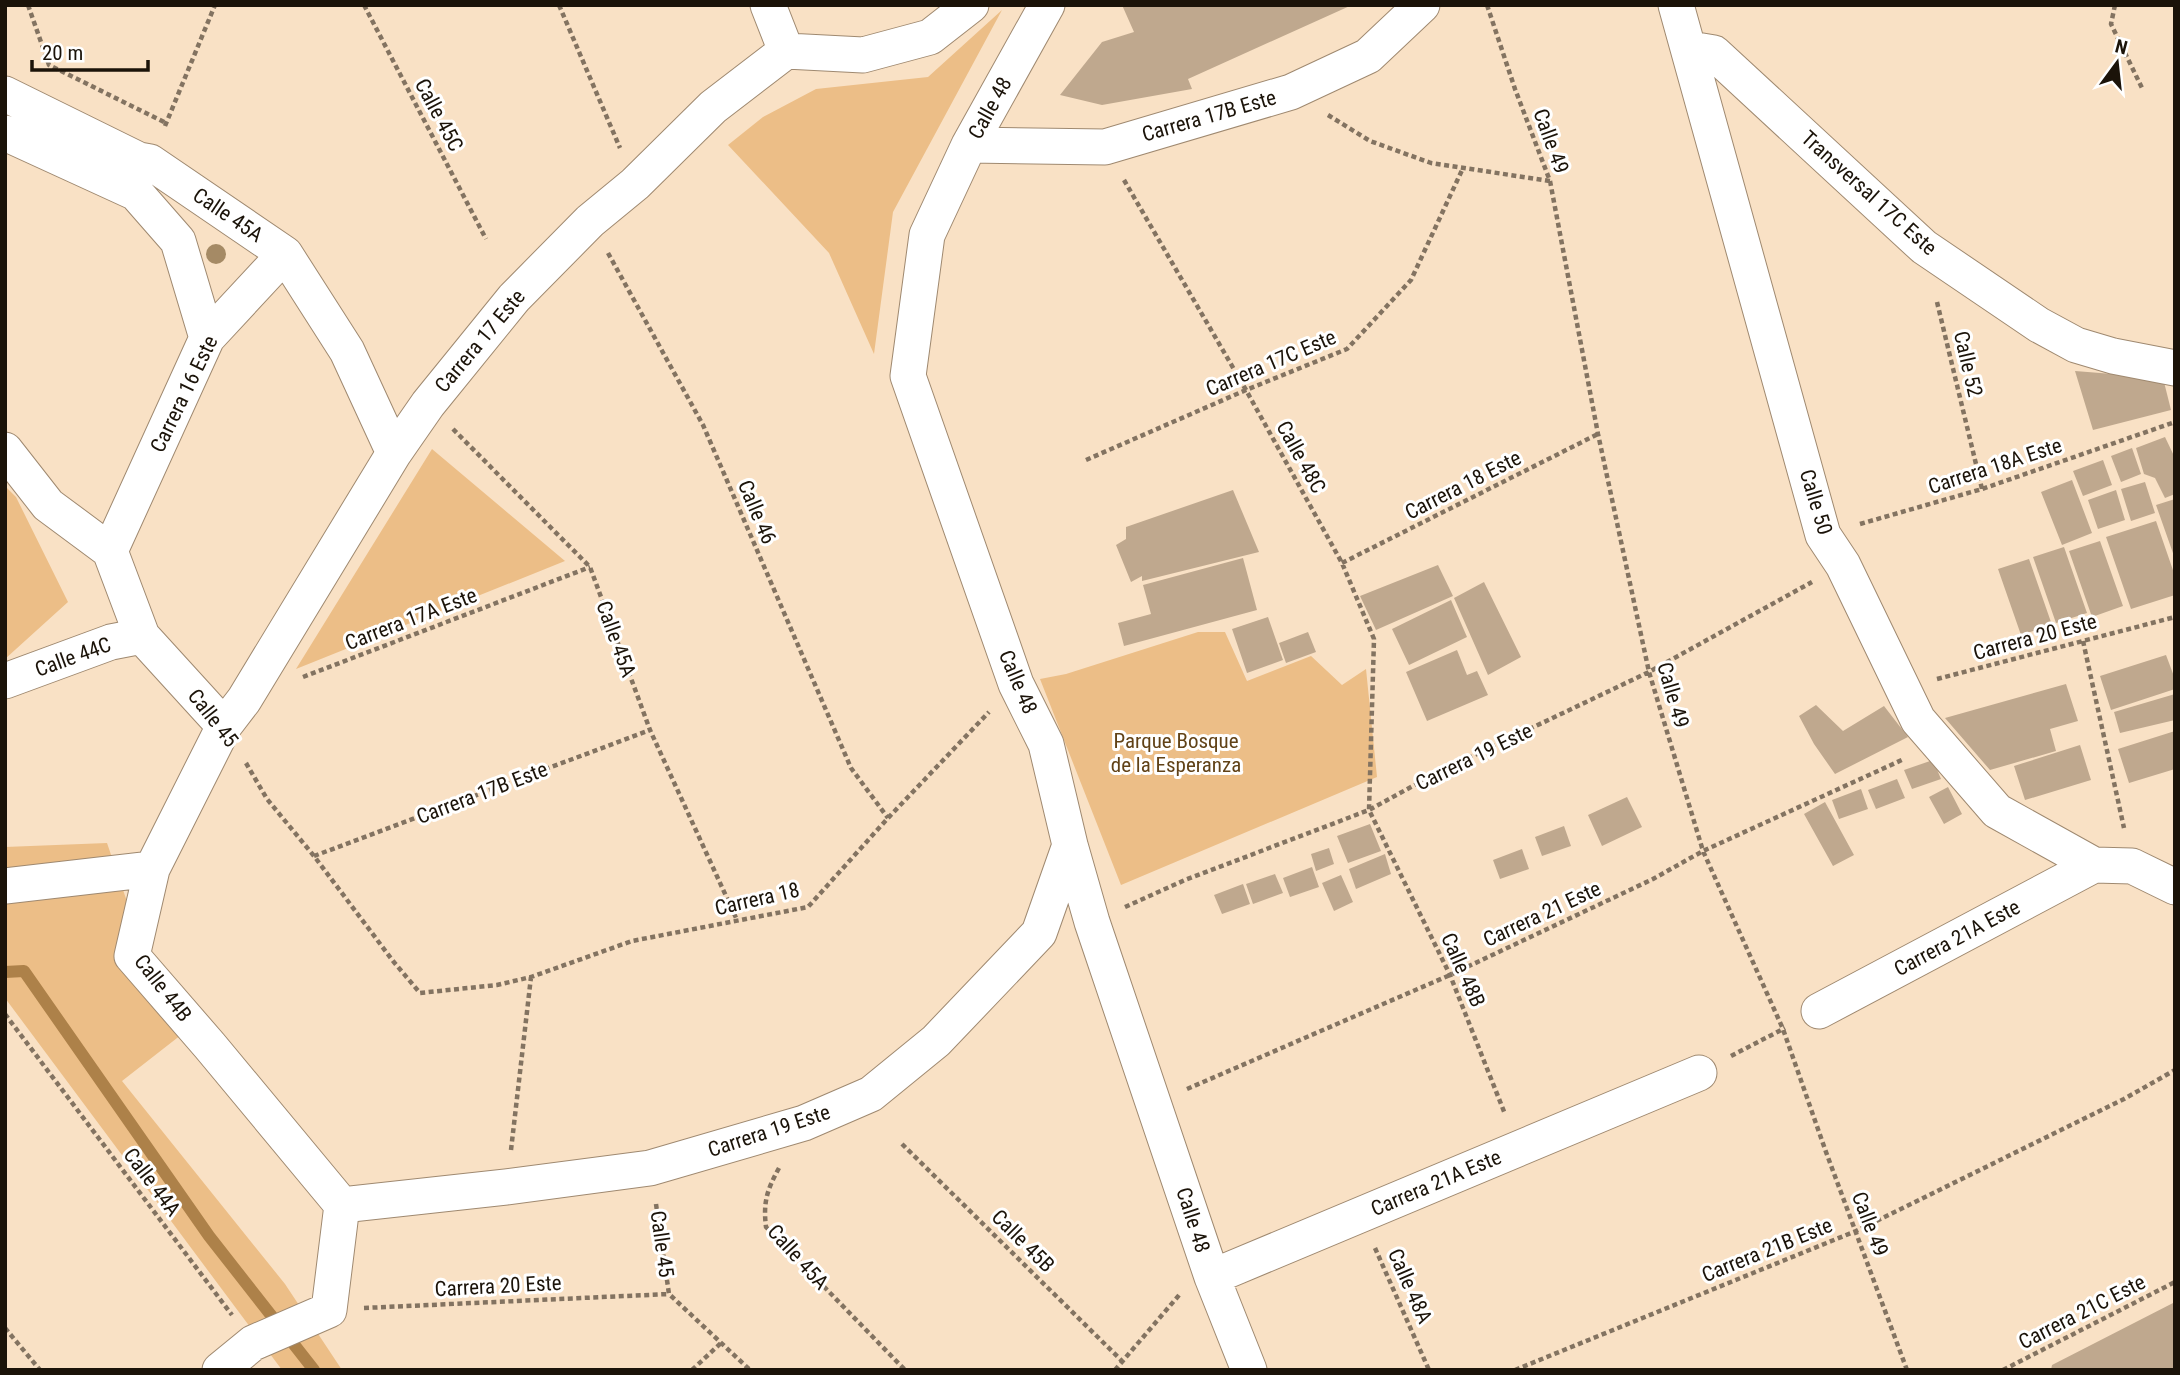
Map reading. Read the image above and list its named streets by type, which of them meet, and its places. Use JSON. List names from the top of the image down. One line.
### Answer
{"streets":{"street":["Calle 48","Carrera 17B Este","Transversal 17C Este","Calle 45A","Carrera 17 Este","Carrera 16 Este","Calle 50","Calle 44C","Calle 45","Carrera 19 Este","Carrera 21A Este","Calle 44B"],"path":["Calle 45C","Calle 49","Carrera 17C Este","Calle 52","Calle 48C","Carrera 18A Este","Carrera 18 Este","Calle 46","Carrera 17A Este","Carrera 20 Este","Carrera 18","Carrera 21 Este","Calle 48B","Calle 44A","Calle 45B","Carrera 21B Este","Calle 48A","Carrera 21C Este"]},"crossings":[["Calle 48","Carrera 17B Este"],["Calle 48","Carrera 19 Este"],["Calle 48","Carrera 18"],["Calle 48","Carrera 21 Este"],["Calle 48","Carrera 21A Este"],["Carrera 17B Este","Calle 45A"],["Carrera 17B Este","Calle 48C"],["Carrera 17B Este","Calle 45"],["Calle 49","Carrera 18 Este"],["Calle 49","Carrera 19 Este"],["Calle 49","Carrera 21 Este"],["Calle 49","Carrera 21B Este"],["Transversal 17C Este","Calle 52"],["Transversal 17C Este","Calle 50"],["Calle 45A","Carrera 17 Este"],["Calle 45A","Carrera 16 Este"],["Calle 45A","Carrera 17A Este"],["Calle 45A","Carrera 19 Este"],["Calle 45A","Carrera 18"],["Carrera 17 Este","Calle 46"],["Carrera 17 Este","Carrera 17A Este"],["Carrera 17 Este","Calle 45"],["Carrera 17 Este","Calle 44B"],["Carrera 17C Este","Calle 48C"],["Calle 52","Carrera 18A Este"],["Carrera 16 Este","Calle 45"],["Calle 48C","Carrera 18 Este"],["Calle 48C","Carrera 19 Este"],["Calle 48C","Calle 48B"],["Carrera 18A Este","Calle 50"],["Calle 50","Carrera 20 Este"],["Calle 50","Carrera 19 Este"],["Calle 50","Carrera 21 Este"],["Calle 50","Carrera 21A Este"],["Calle 46","Carrera 18"],["Carrera 17A Este","Calle 45"],["Carrera 20 Este","Calle 45"],["Calle 44C","Calle 45"],["Calle 45","Carrera 19 Este"],["Calle 45","Carrera 18"],["Carrera 19 Este","Calle 48B"],["Carrera 19 Este","Calle 44B"],["Carrera 21 Este","Calle 48B"],["Carrera 21A Este","Calle 48B"],["Carrera 21A Este","Calle 48A"]],"parks":["Parque Bosque de la Esperanza"],"scale_bar":"20 m","north":"top"}
